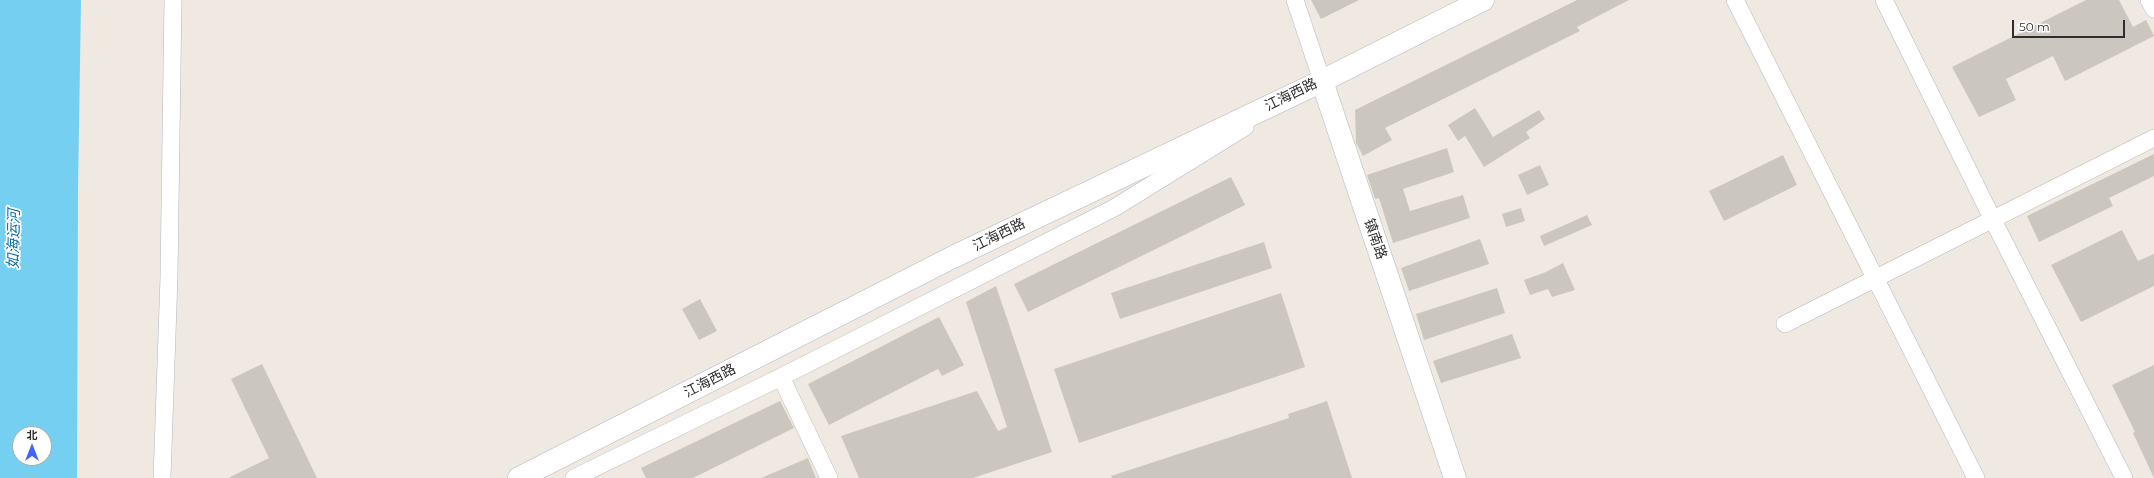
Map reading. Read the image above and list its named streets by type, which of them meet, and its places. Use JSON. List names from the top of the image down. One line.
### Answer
{"streets":{"main road":["江海西路","镇南路"]},"crossings":[["江海西路","镇南路"]],"water":["如海运河"],"scale_bar":"50 m","north":"top"}
